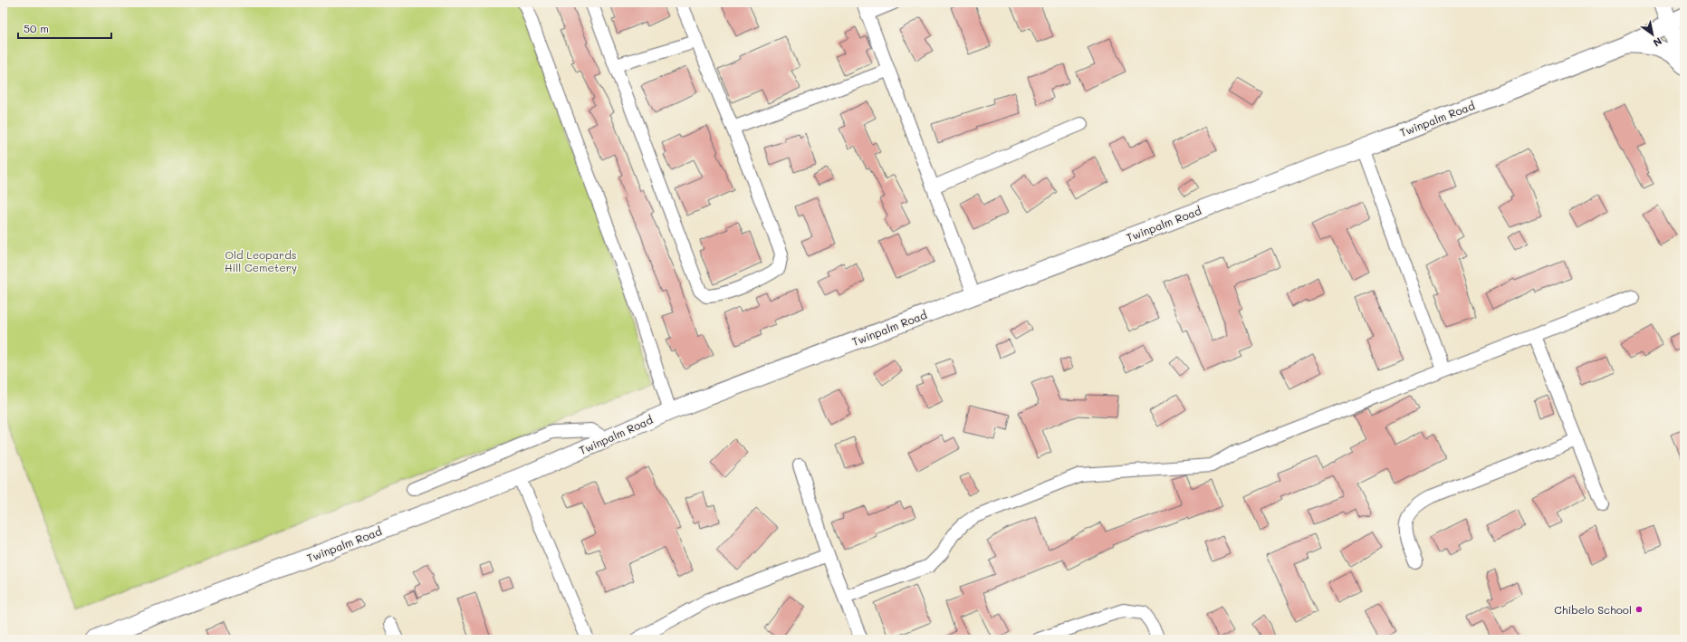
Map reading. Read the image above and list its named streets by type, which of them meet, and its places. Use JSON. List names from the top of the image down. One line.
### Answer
{"streets":{"main road":["Twinpalm Road"]},"parks":["Old Leopards Hill Cemetery"],"places":["Chibelo School"],"scale_bar":"50 m","north":"bottom right"}
